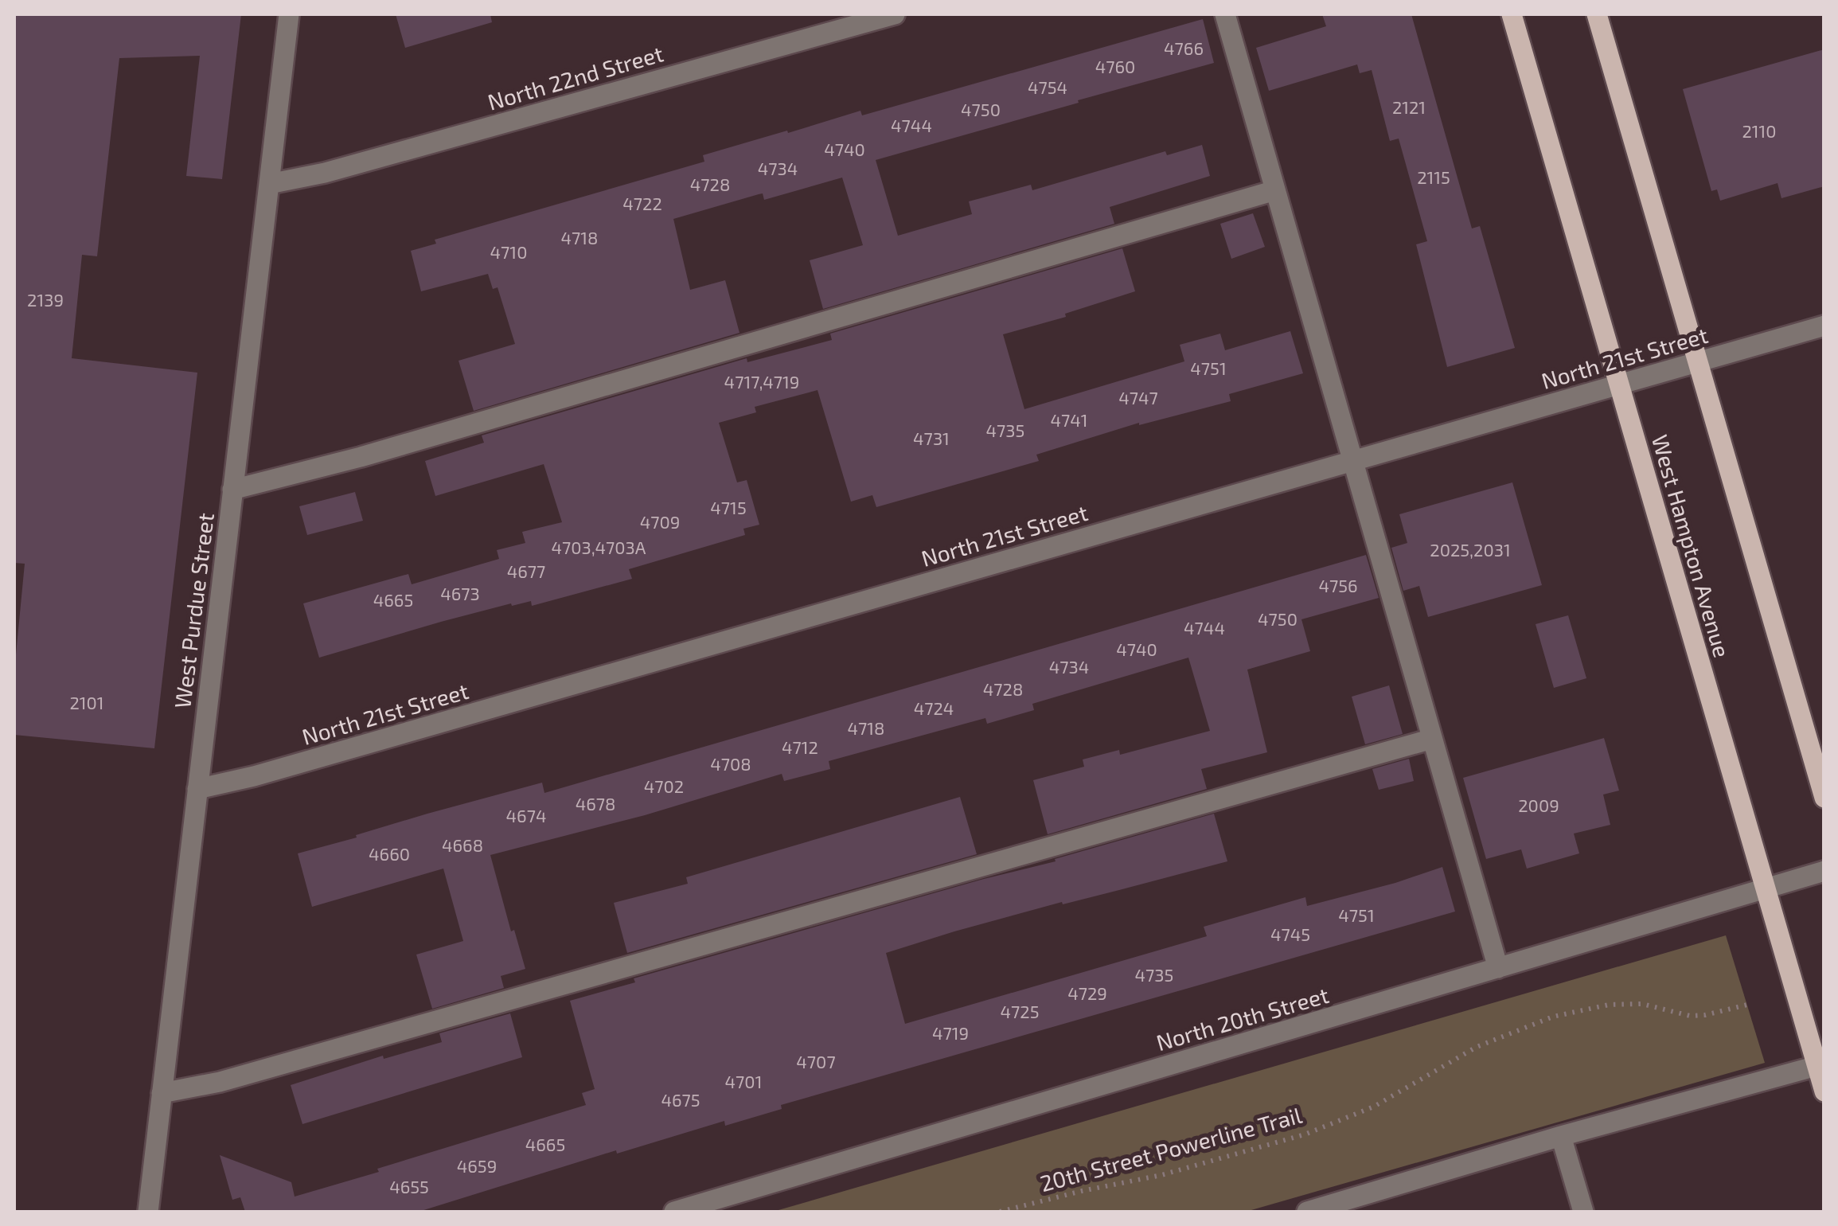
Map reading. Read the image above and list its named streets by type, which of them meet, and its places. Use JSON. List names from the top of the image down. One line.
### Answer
{"streets":{"main road":["West Hampton Avenue"],"street":["North 22nd Street","North 21st Street","West Purdue Street","North 20th Street"],"path":["20th Street Powerline Trail"]},"crossings":[["North 22nd Street","West Purdue Street"],["North 21st Street","West Hampton Avenue"],["North 21st Street","West Purdue Street"],["West Hampton Avenue","North 20th Street"]],"house_numbers":["4766","4760","4754","2121","4750","4744","2110","4740","4734","2115","4728","4722","4718","4710","2139","4751","4717,4719","4747","4741","4735","4731","4715","4709","4703,4703A","2025,2031","4677","4756","4673","4665","4750","4744","4740","4734","4728","2101","4724","4718","4712","4708","4702","4678","2009","4674","4668","4660","4751","4745","4735","4729","4725","4719","4707","4701","4675","4665","4659","4655"]}
